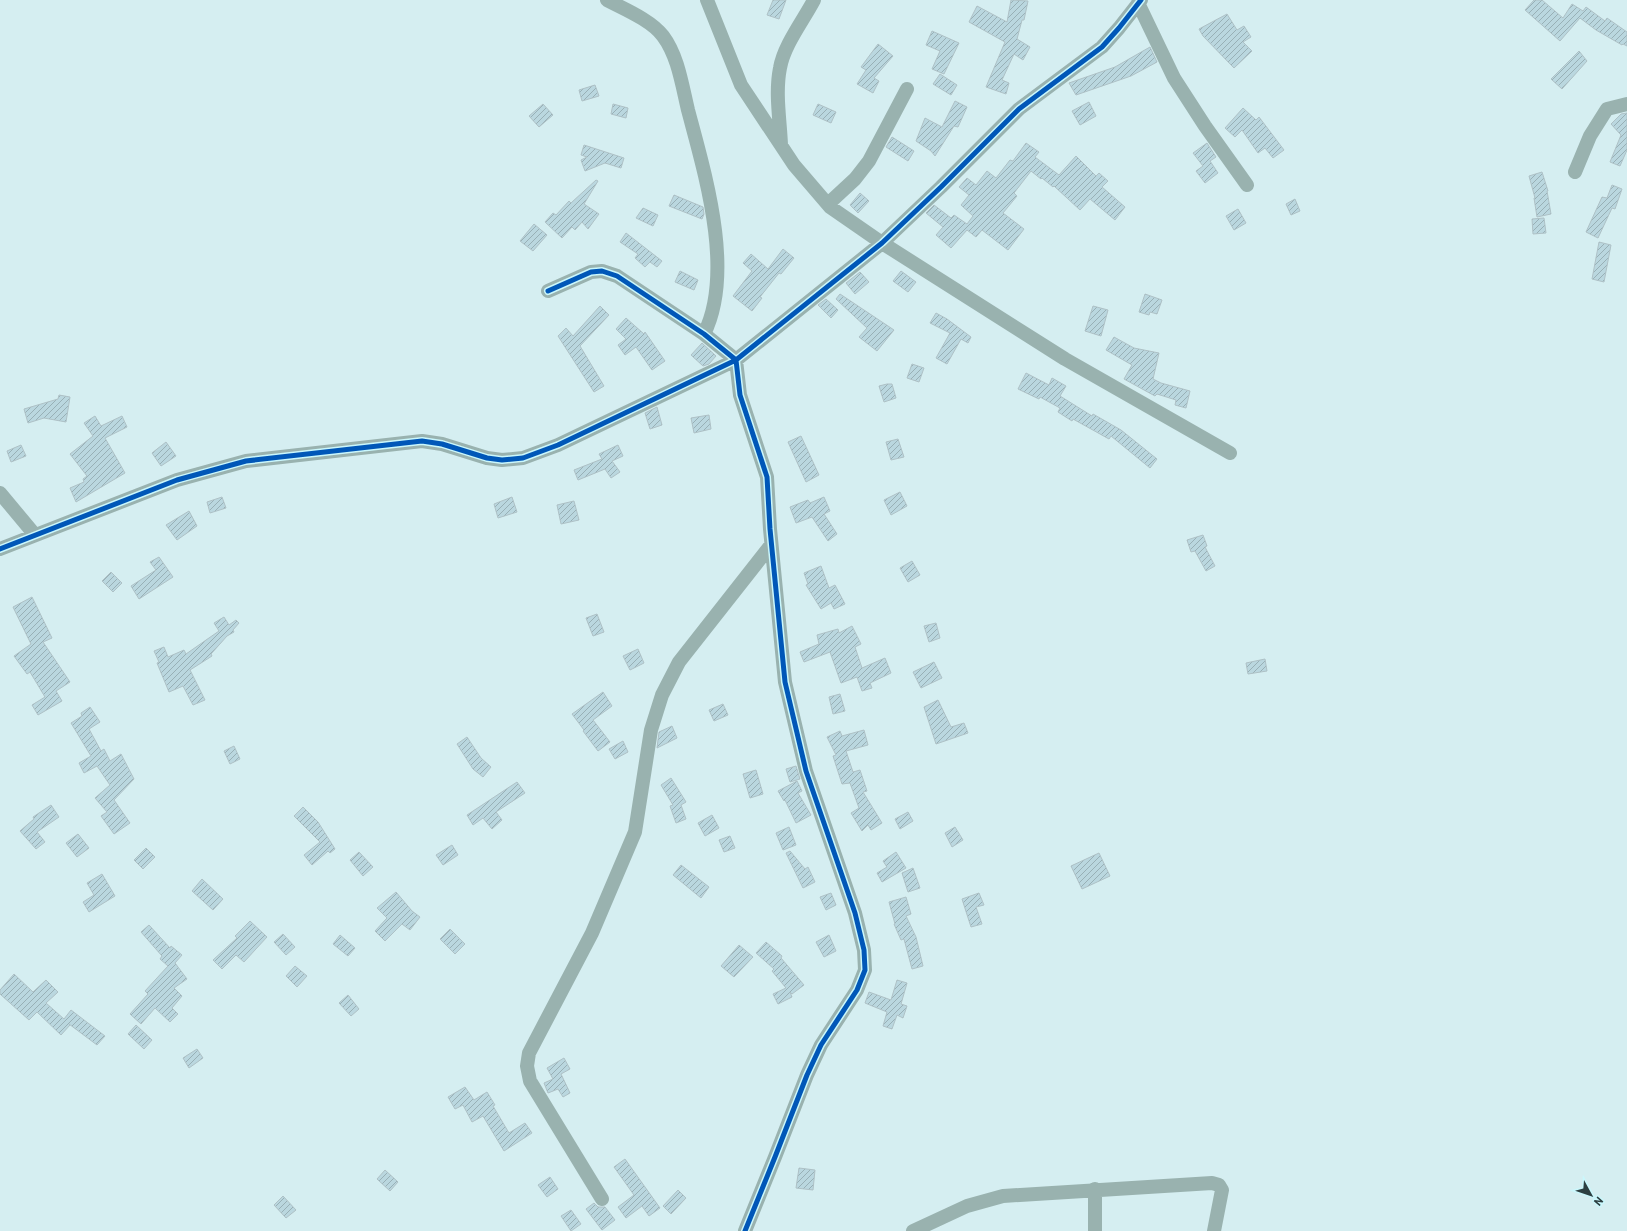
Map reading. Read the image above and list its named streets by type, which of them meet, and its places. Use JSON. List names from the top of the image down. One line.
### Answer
{"north":"bottom right"}
